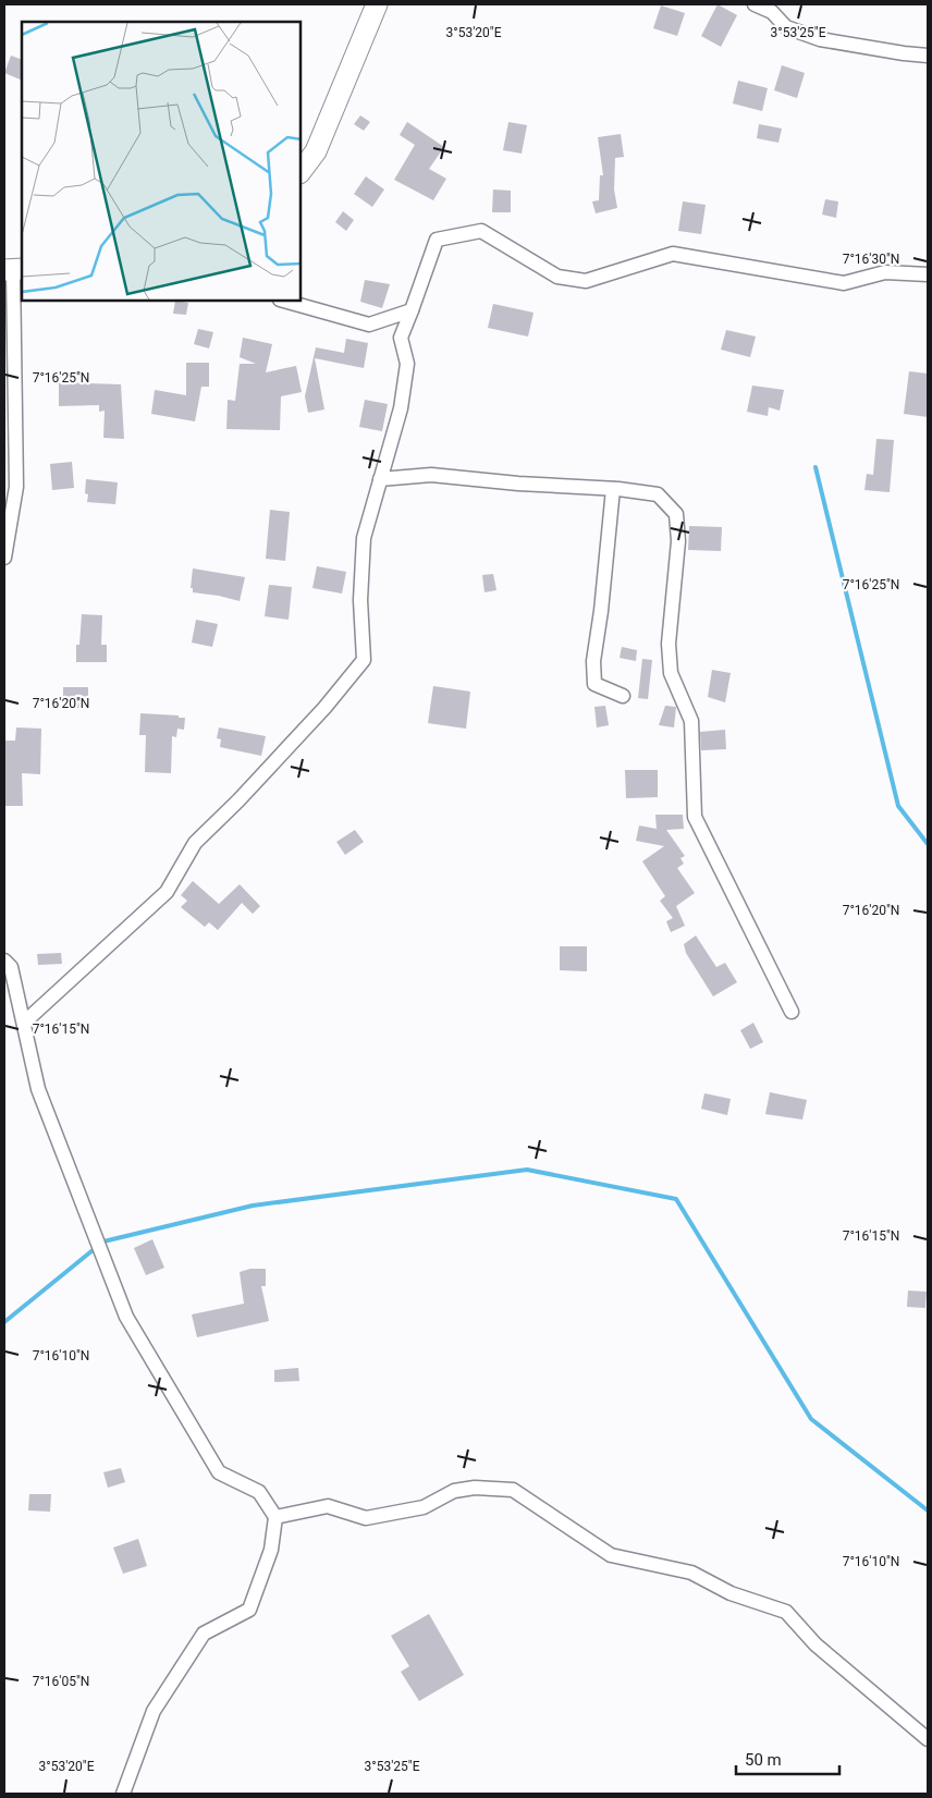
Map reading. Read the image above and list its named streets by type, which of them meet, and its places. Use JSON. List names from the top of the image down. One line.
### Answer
{"scale_bar":"50 m","coordinates":["3°53'20\"E","3°53'25\"E","7°16'30\"N","7°16'25\"N","7°16'20\"N","7°16'15\"N","7°16'10\"N","7°16'05\"N"]}
